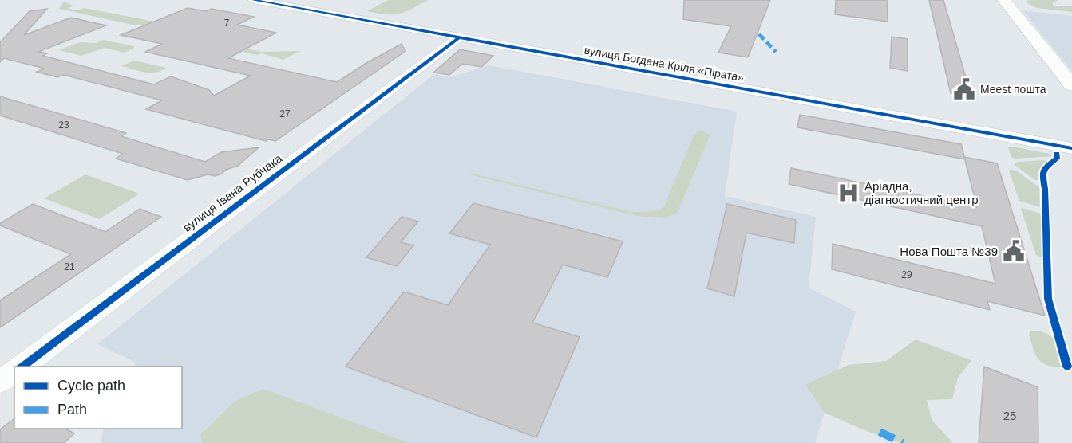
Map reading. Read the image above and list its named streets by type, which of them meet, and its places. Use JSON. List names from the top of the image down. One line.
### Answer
{"streets":{"street":["вулиця Богдана Кріля «Пірата»","вулиця Івана Рубчака"]},"crossings":[["вулиця Богдана Кріля «Пірата»","вулиця Івана Рубчака"]],"places":{"public building":["Meest пошта","Нова Пошта №39"],"hospital":["Аріадна, діагностичний центр"]},"house_numbers":["7","27","23","21","29","25"],"legend":["Cycle path","Path"]}
